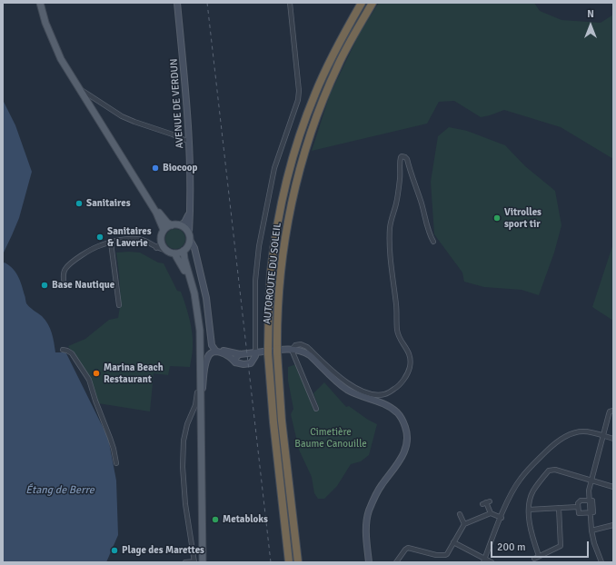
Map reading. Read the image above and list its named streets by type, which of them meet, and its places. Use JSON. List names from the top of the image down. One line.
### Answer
{"streets":{"highway":["AUTOROUTE DU SOLEIL"],"main road":["AVENUE DE VERDUN"]},"water":["Étang de Berre"],"parks":["Cimetière Baume Canouille"],"places":["Biocoop","Sanitaires","Vitrolles sport tir","Sanitaires & Laverie","Base Nautique","Marina Beach Restaurant","Metabloks","Plage des Marettes"],"scale_bar":"200 m","north":"top"}
